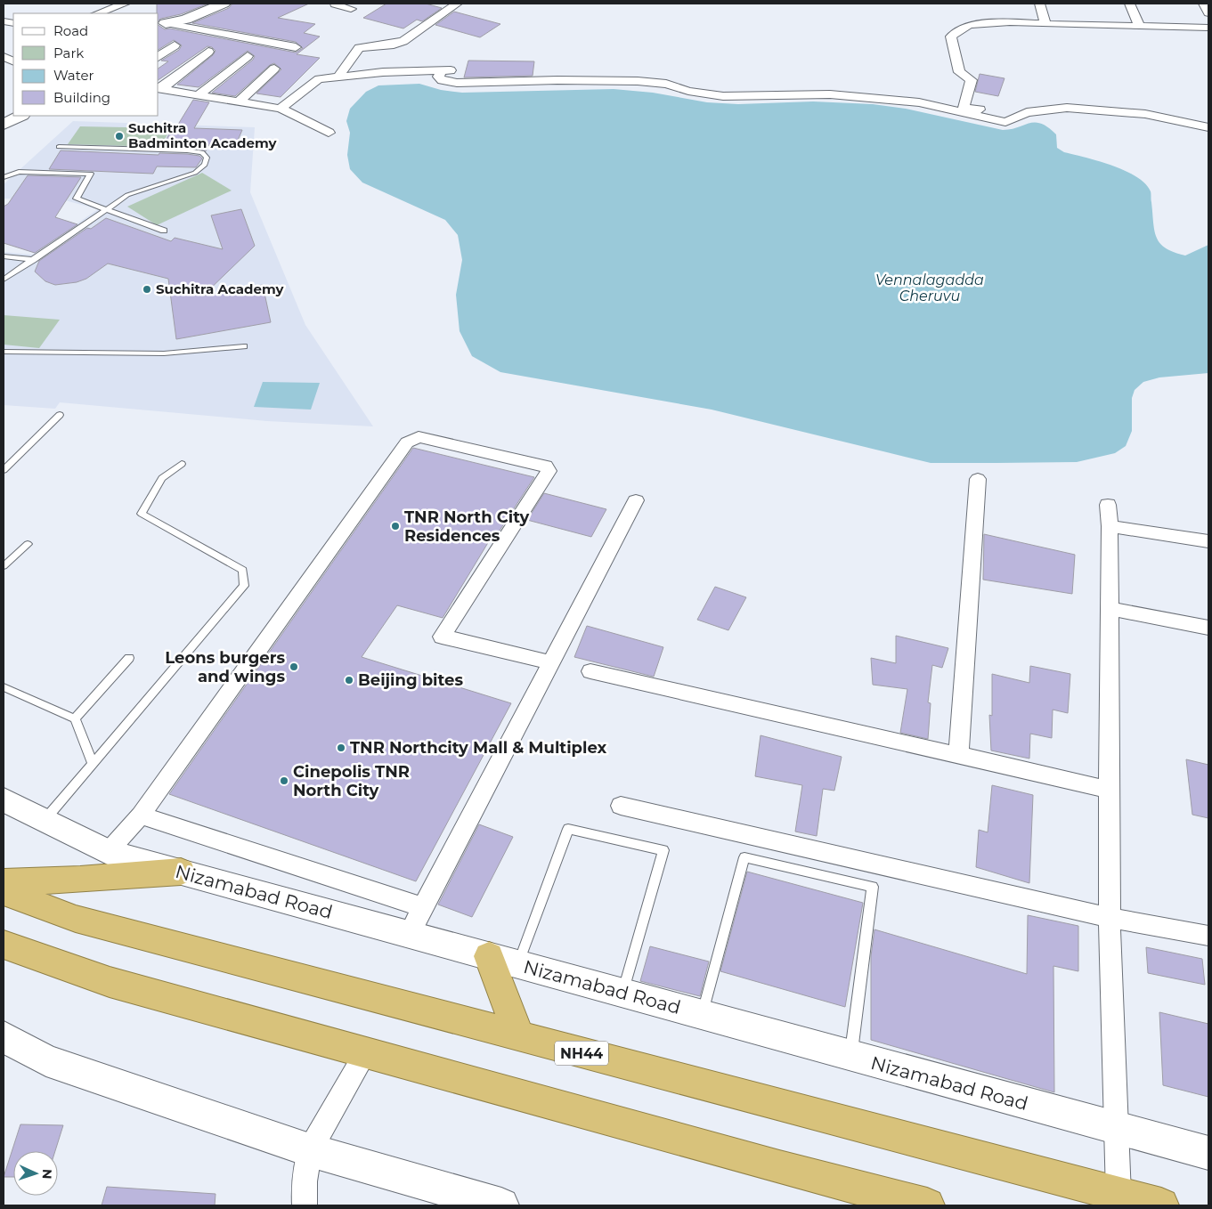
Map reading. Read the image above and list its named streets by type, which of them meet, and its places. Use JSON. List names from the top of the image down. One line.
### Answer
{"streets":{"highway":["NH44"],"main road":["Nizamabad Road"]},"water":["Vennalagadda Cheruvu"],"places":["Suchitra Badminton Academy","Suchitra Academy","TNR North City Residences","Leons burgers and wings","Beijing bites","TNR Northcity Mall & Multiplex","Cinepolis TNR North City"],"legend":["Road","Park","Water","Building"],"north":"right"}
